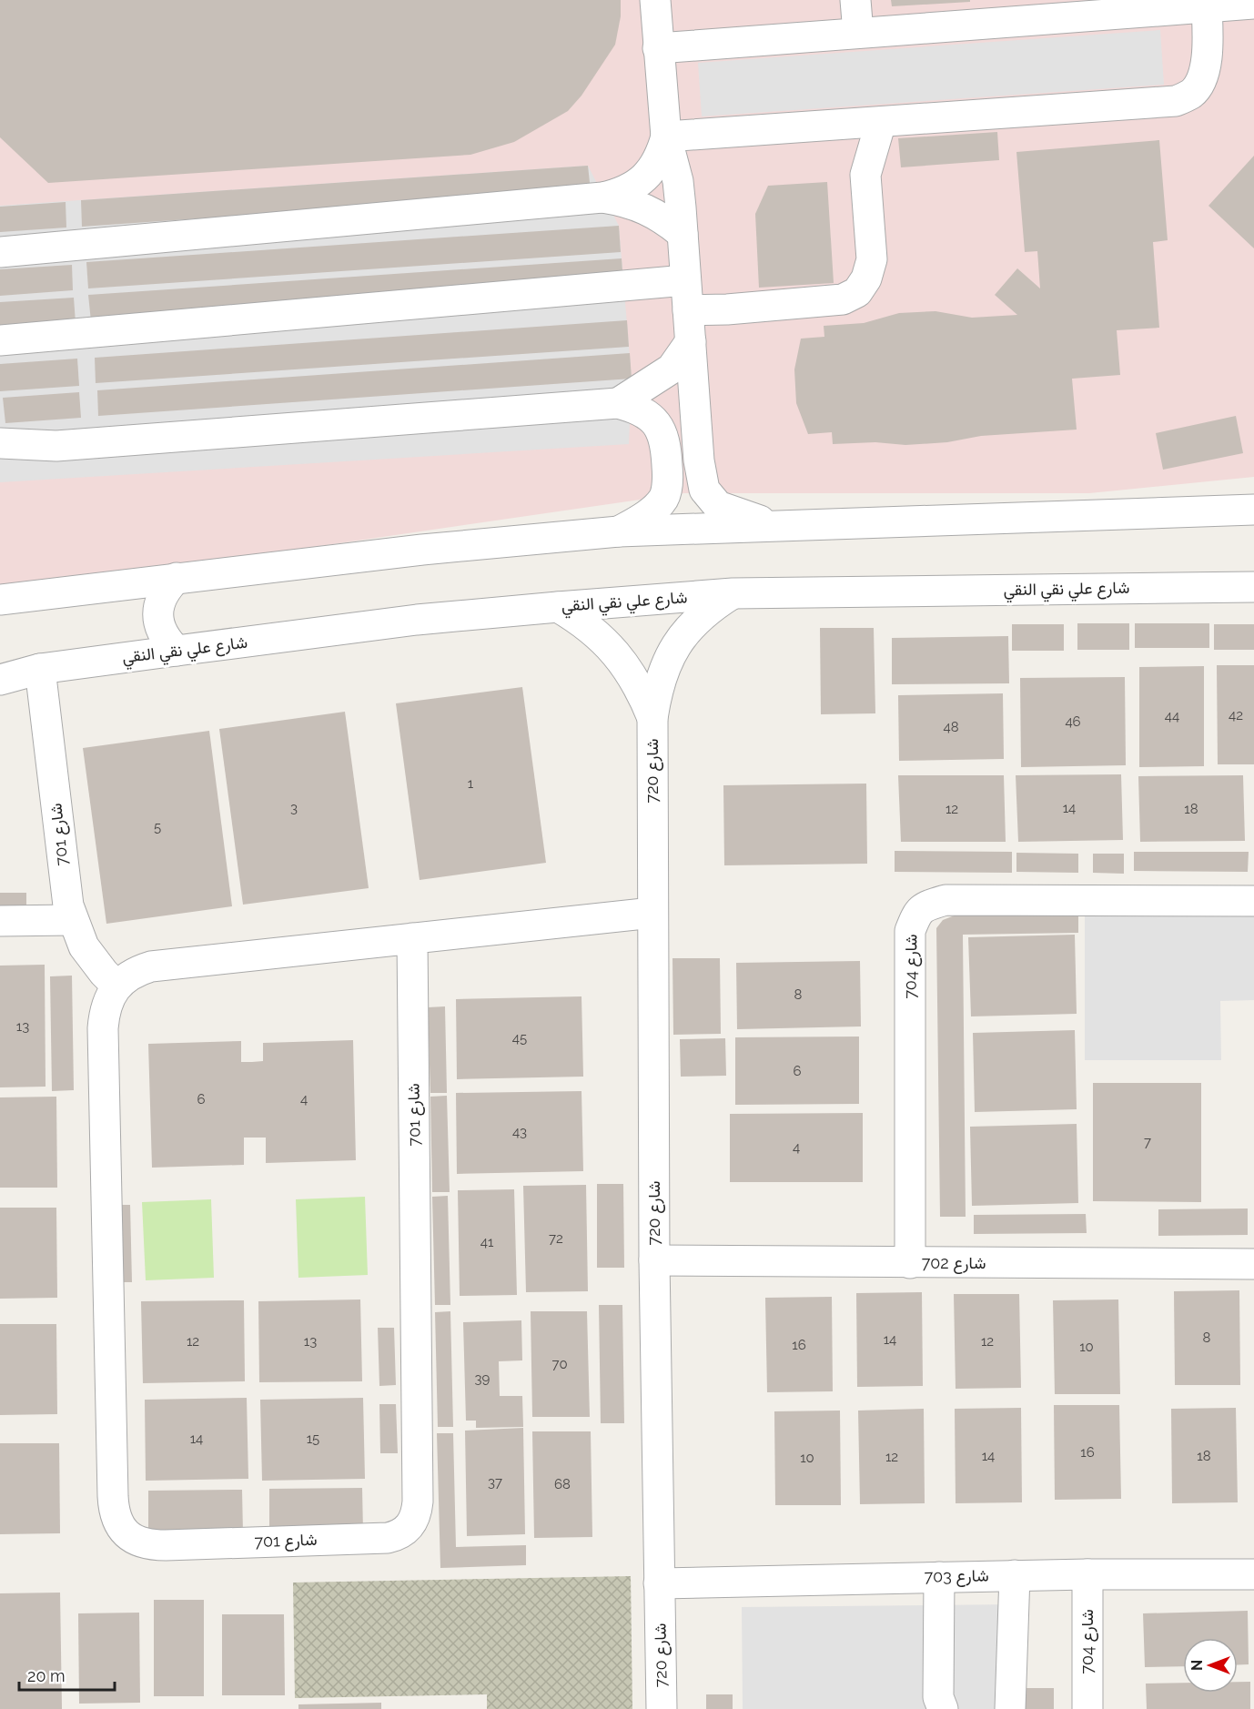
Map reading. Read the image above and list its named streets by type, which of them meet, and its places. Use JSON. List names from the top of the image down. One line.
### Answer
{"streets":{"street":["شارع علي نقي النقي","شارع 720","شارع 701","شارع 704","شارع 702","شارع 703"]},"crossings":[["شارع علي نقي النقي","شارع 720"],["شارع علي نقي النقي","شارع 701"],["شارع 720","شارع 702"],["شارع 720","شارع 703"],["شارع 704","شارع 702"],["شارع 704","شارع 703"]],"house_numbers":["42","44","46","48","1","3","14","12","18","5","8","13","45","6","6","4","43","7","4","72","41","8","14","12","13","12","16","10","70","39","14","15","16","14","18","12","10","37","68"],"scale_bar":"20 m","north":"left"}
